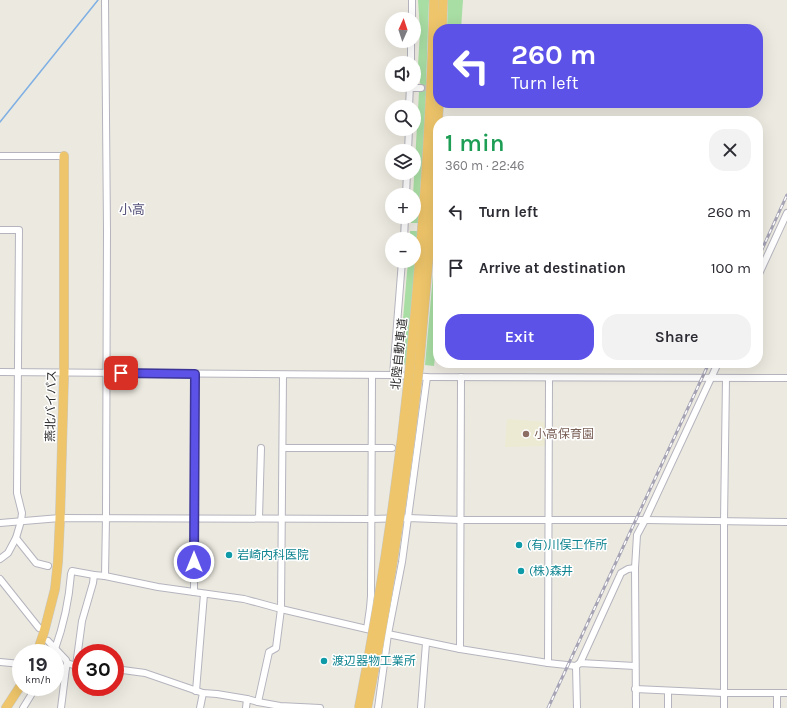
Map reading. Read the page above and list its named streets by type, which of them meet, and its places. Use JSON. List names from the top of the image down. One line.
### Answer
{"streets":{"highway":["北陸自動車道","燕北バイパス"]},"districts":["小高"],"places":["小高保育園","(有)川俣工作所","岩崎内科医院","(株)森井","渡辺器物工業所"],"north":"top","page":{"map_buttons":["+","−"],"turn":["260 m","Turn left"],"heading":["1 min","360 m · 22:46"],"list":[{"name":"Turn left","value":"260 m"},{"name":"Arrive at destination","value":"100 m"}],"buttons":["Exit","Share"],"speed":"19 km/h","limit":"30"}}
